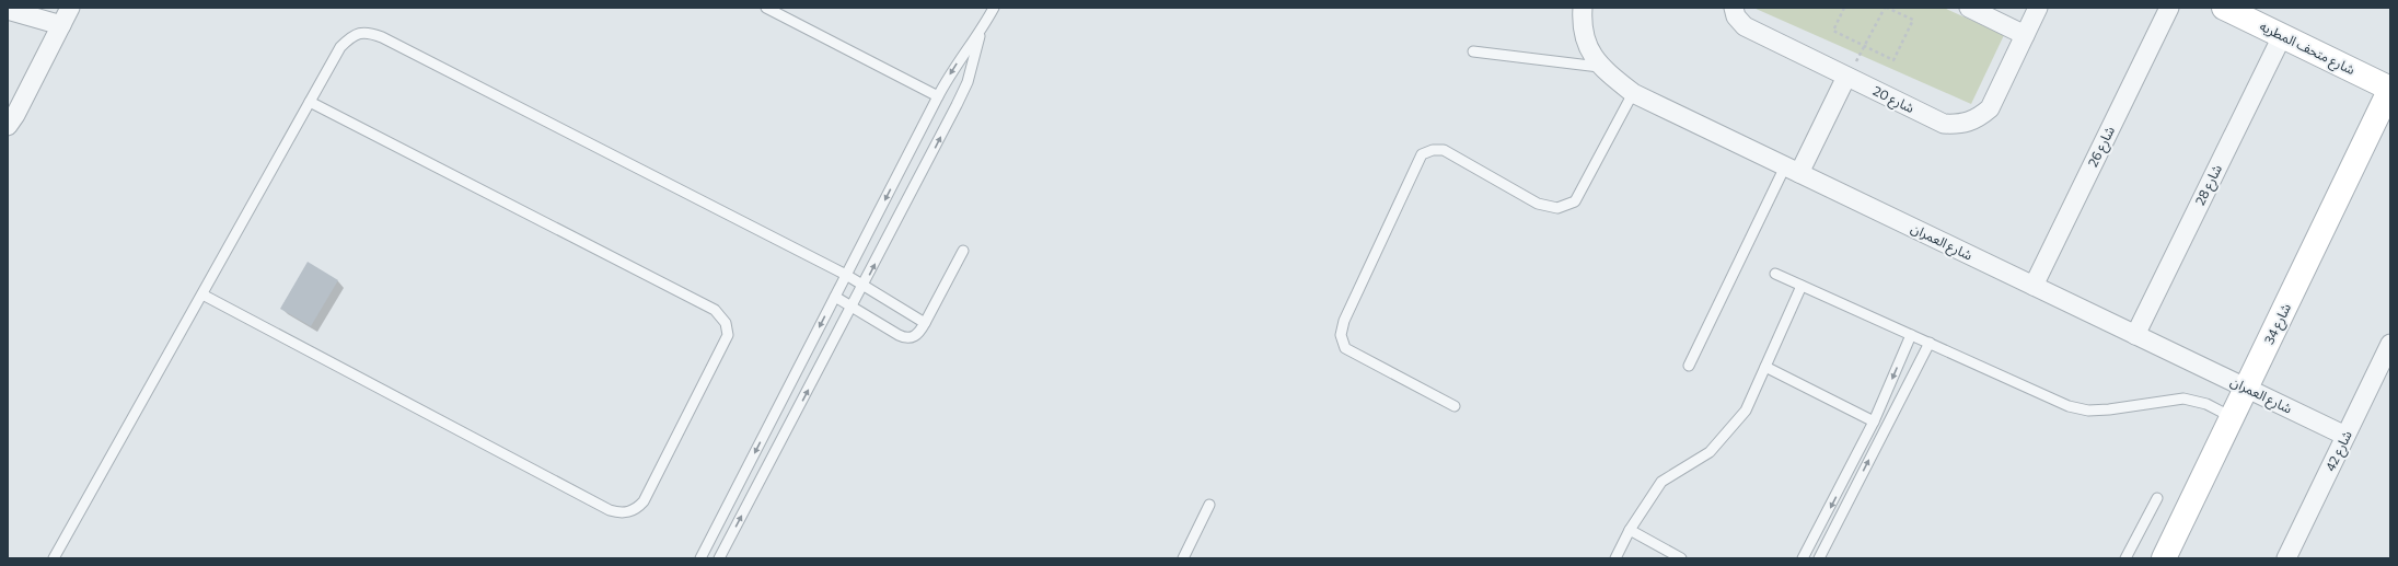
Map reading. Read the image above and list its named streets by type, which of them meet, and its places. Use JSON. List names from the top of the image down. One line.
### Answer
{"streets":{"street":["شارع متحف المطريه","شارع 20","شارع 26","شارع 28","شارع العمران","شارع 34","شارع 42"]},"crossings":[["شارع متحف المطريه","شارع 28"],["شارع متحف المطريه","شارع 34"],["شارع 26","شارع العمران"],["شارع 28","شارع العمران"],["شارع العمران","شارع 34"],["شارع العمران","شارع 42"]]}
